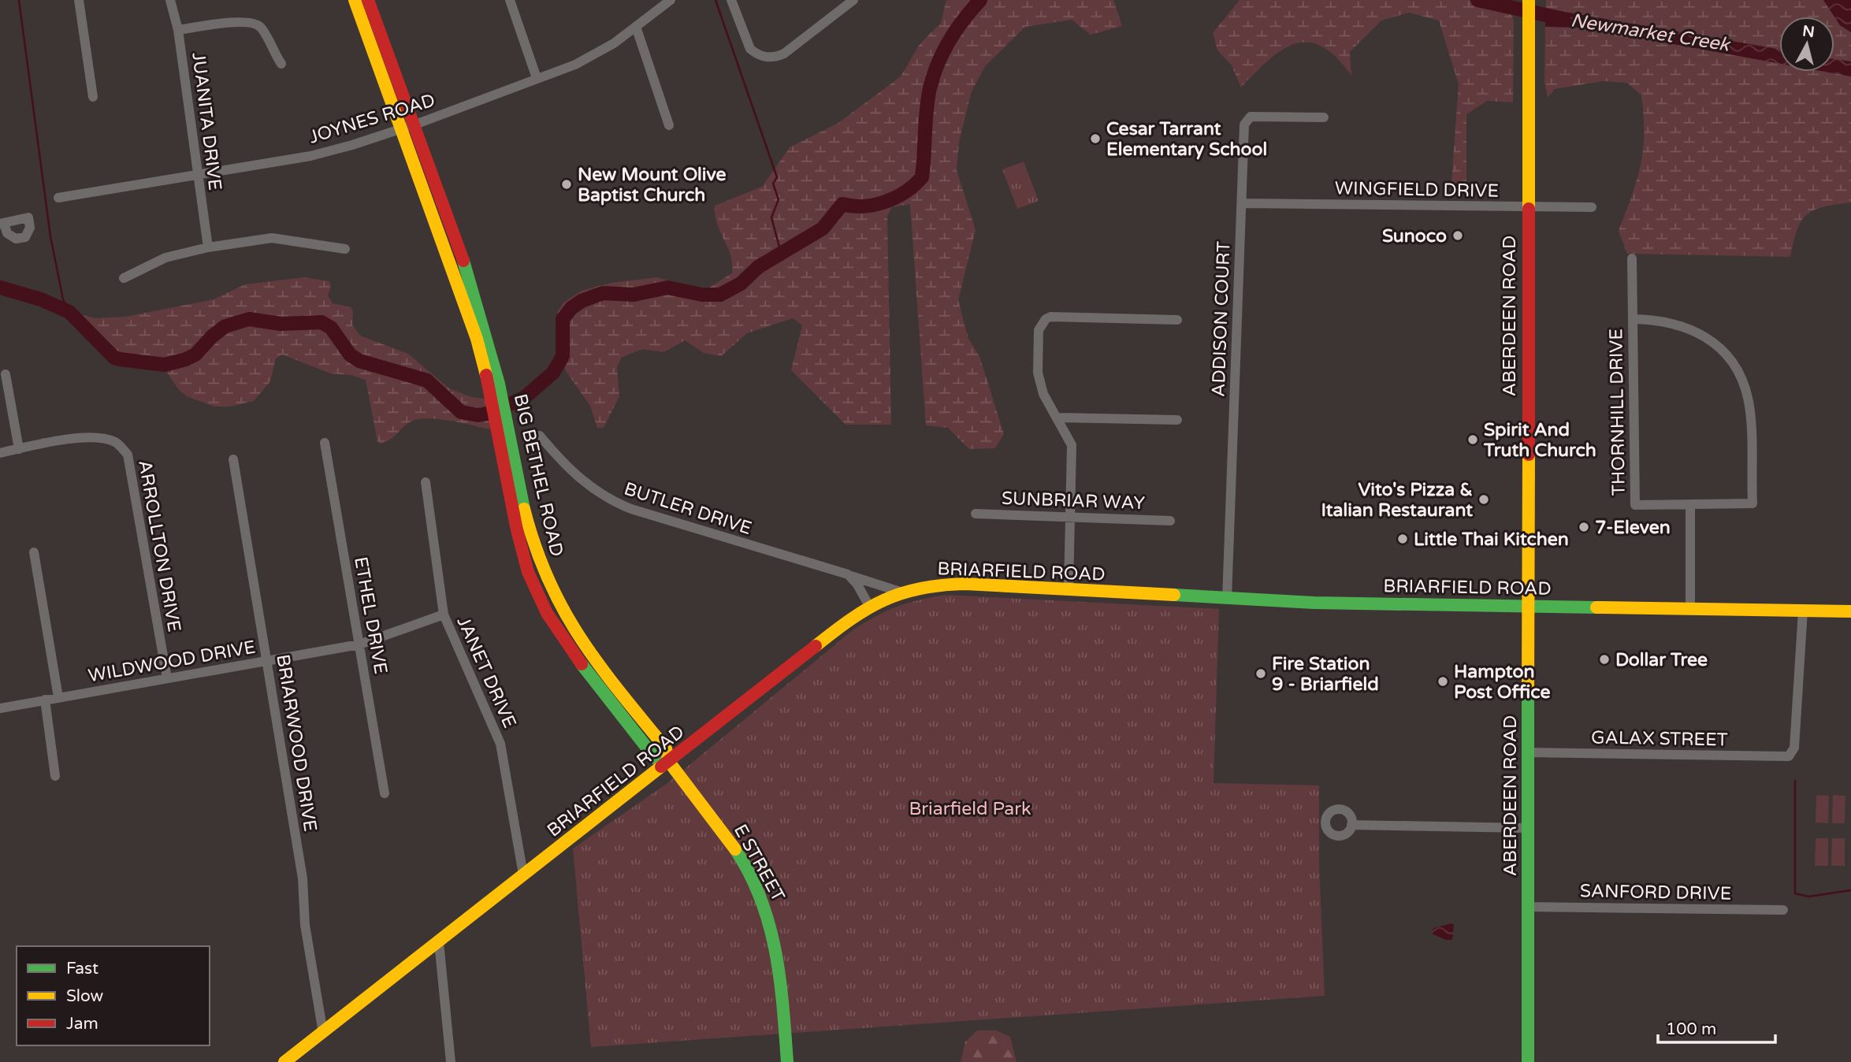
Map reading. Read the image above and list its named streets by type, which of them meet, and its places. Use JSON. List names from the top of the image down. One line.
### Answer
{"streets":{"main road":["ABERDEEN ROAD","BIG BETHEL ROAD","BRIARFIELD ROAD","E STREET"],"street":["JOYNES ROAD","JUANITA DRIVE","WINGFIELD DRIVE","ADDISON COURT","THORNHILL DRIVE","SUNBRIAR WAY","BUTLER DRIVE","ARROLLTON DRIVE","ETHEL DRIVE","WILDWOOD DRIVE","JANET DRIVE","GALAX STREET","BRIARWOOD DRIVE","SANFORD DRIVE"]},"crossings":[["JOYNES ROAD","JUANITA DRIVE"],["JOYNES ROAD","BIG BETHEL ROAD"],["WINGFIELD DRIVE","ABERDEEN ROAD"],["WINGFIELD DRIVE","ADDISON COURT"],["ABERDEEN ROAD","BRIARFIELD ROAD"],["ABERDEEN ROAD","GALAX STREET"],["ABERDEEN ROAD","SANFORD DRIVE"],["ADDISON COURT","BRIARFIELD ROAD"],["BIG BETHEL ROAD","BRIARFIELD ROAD"],["BIG BETHEL ROAD","E STREET"],["BUTLER DRIVE","BRIARFIELD ROAD"],["ARROLLTON DRIVE","WILDWOOD DRIVE"],["BRIARFIELD ROAD","JANET DRIVE"],["BRIARFIELD ROAD","GALAX STREET"],["BRIARFIELD ROAD","BRIARWOOD DRIVE"],["BRIARFIELD ROAD","E STREET"],["ETHEL DRIVE","WILDWOOD DRIVE"],["WILDWOOD DRIVE","JANET DRIVE"],["WILDWOOD DRIVE","BRIARWOOD DRIVE"]],"water":["Newmarket Creek"],"parks":["Briarfield Park"],"places":["Cesar Tarrant Elementary School","New Mount Olive Baptist Church","Sunoco","Spirit And Truth Church","Vito's Pizza & Italian Restaurant","7-Eleven","Little Thai Kitchen","Dollar Tree","Fire Station 9 - Briarfield","Hampton Post Office"],"legend":["Fast","Slow","Jam"],"scale_bar":"100 m","north":"top"}
